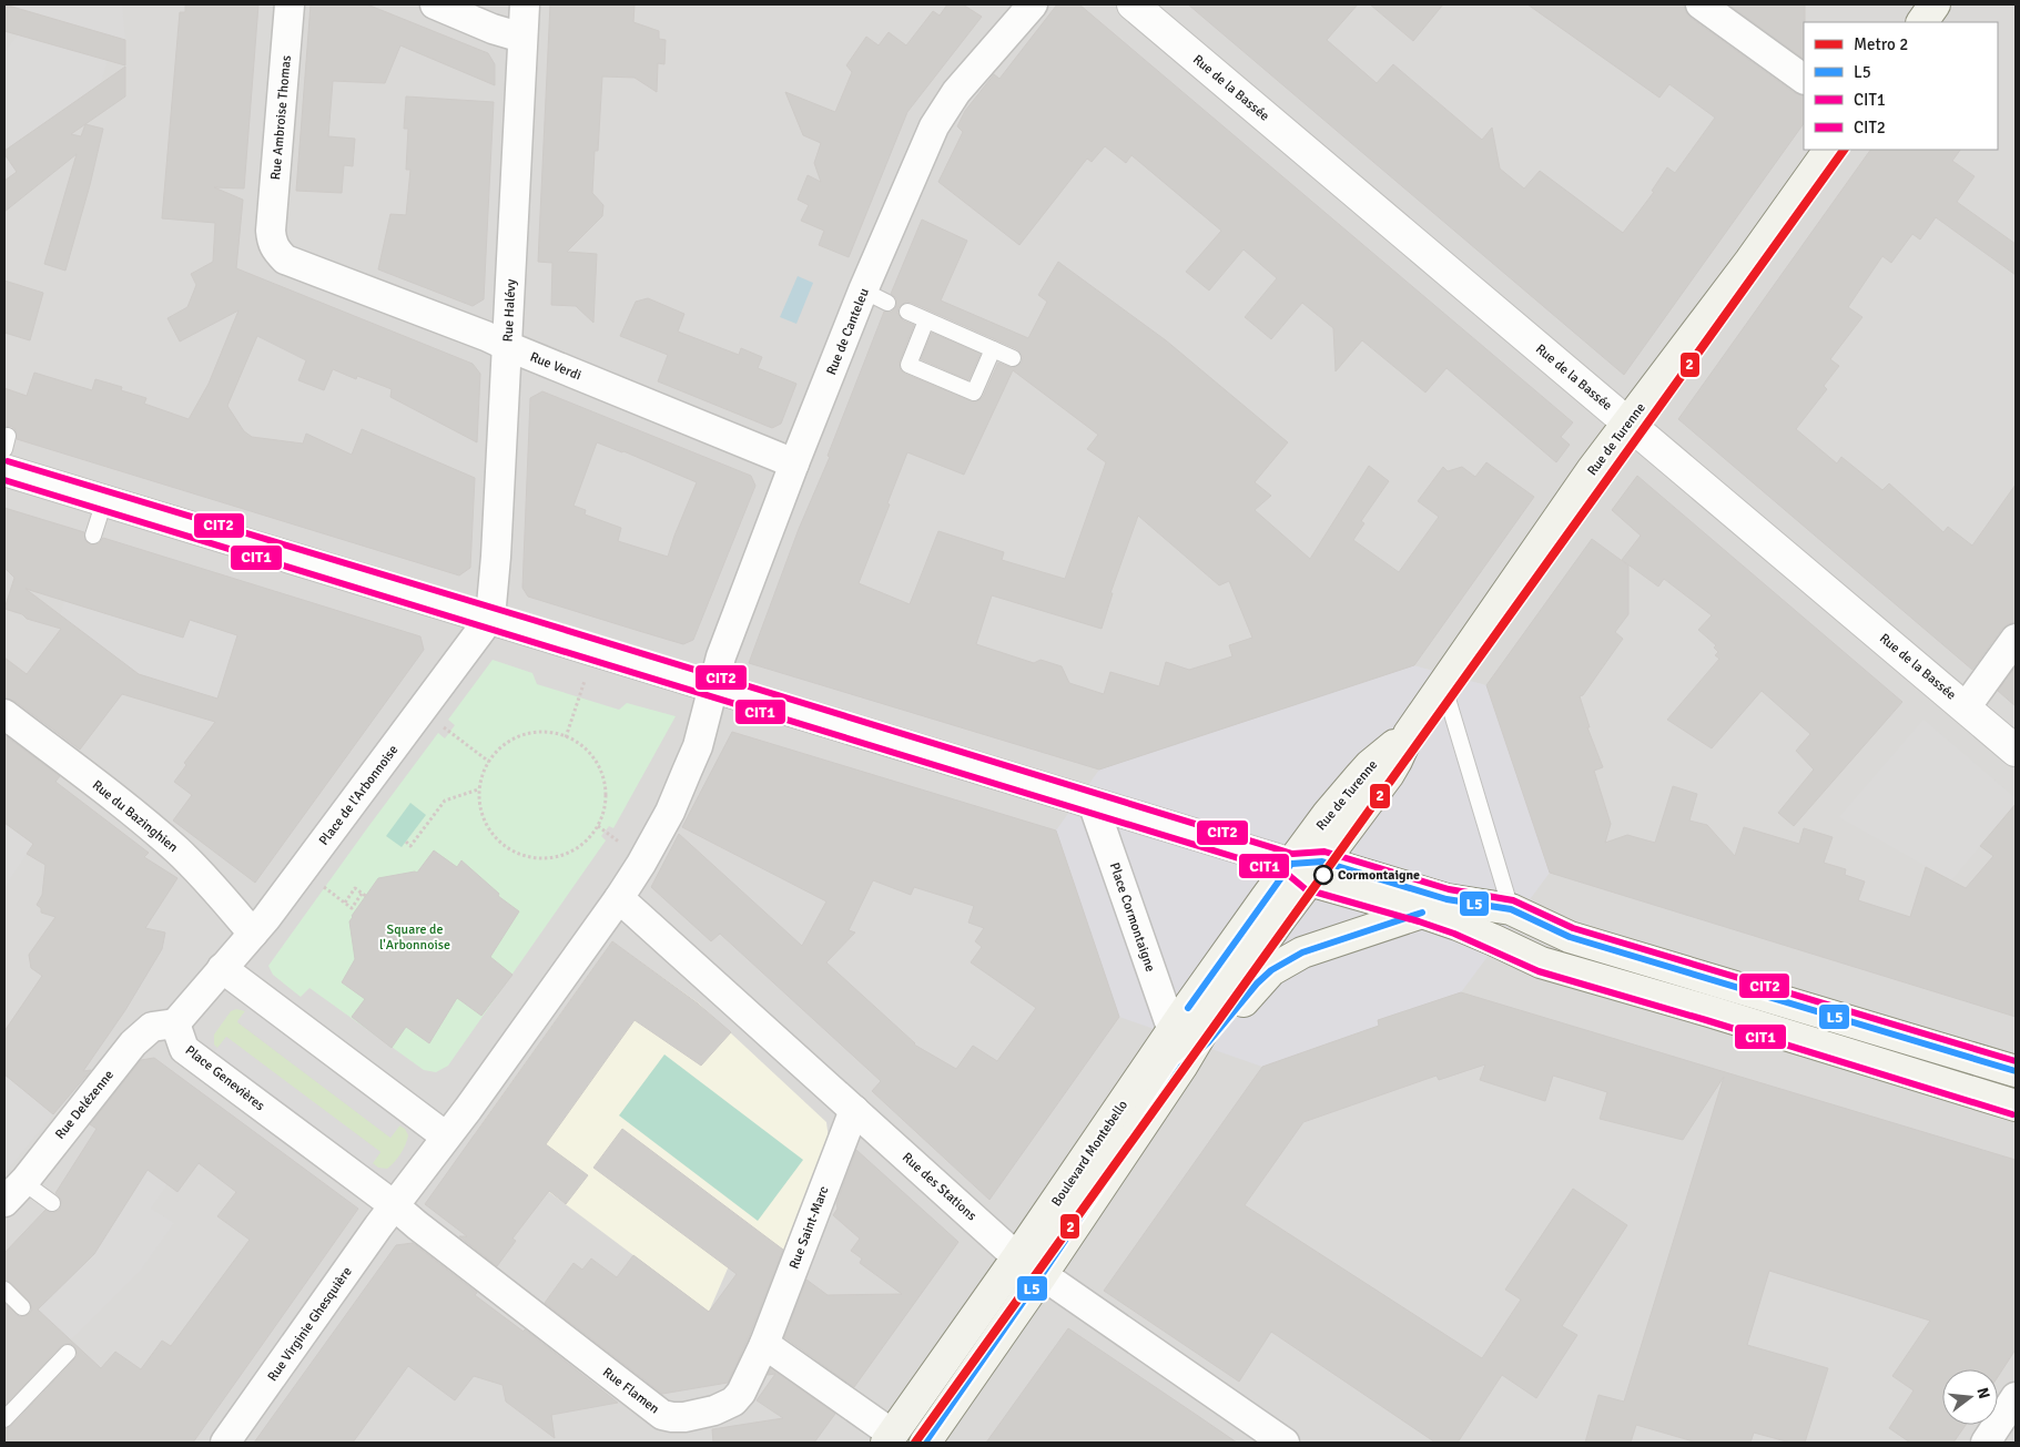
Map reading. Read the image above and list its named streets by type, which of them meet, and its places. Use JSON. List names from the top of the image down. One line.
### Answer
{"streets":{"main road":["Rue de Turenne","Boulevard Montebello"],"street":["Rue de la Bassée","Rue Ambroise Thomas","Rue Halévy","Rue de Canteleu","Rue Verdi","Place de l'Arbonnoise","Rue du Bazinghien","Place Cormontaigne","Place Genevières","Rue Delézenne","Rue des Stations","Rue Saint-Marc","Rue Virginie Ghesquière","Rue Flamen"]},"crossings":[["Rue de la Bassée","Rue de Turenne"],["Rue Ambroise Thomas","Rue Verdi"],["Rue Halévy","Rue Verdi"],["Rue Halévy","Place de l'Arbonnoise"],["Rue de Canteleu","Rue Verdi"],["Rue de Turenne","Boulevard Montebello"],["Place de l'Arbonnoise","Rue du Bazinghien"],["Place Cormontaigne","Boulevard Montebello"],["Place Genevières","Rue Delézenne"],["Place Genevières","Rue Virginie Ghesquière"],["Place Genevières","Rue Flamen"],["Boulevard Montebello","Rue des Stations"],["Rue des Stations","Rue Saint-Marc"],["Rue Saint-Marc","Rue Flamen"],["Rue Virginie Ghesquière","Rue Flamen"]],"parks":["Square de l'Arbonnoise"],"places":["Cormontaigne"],"lines":["metro line 2","transit line CIT2","transit line CIT1","transit line L5"],"legend":["Metro 2","L5","CIT1","CIT2"],"north":"right"}
